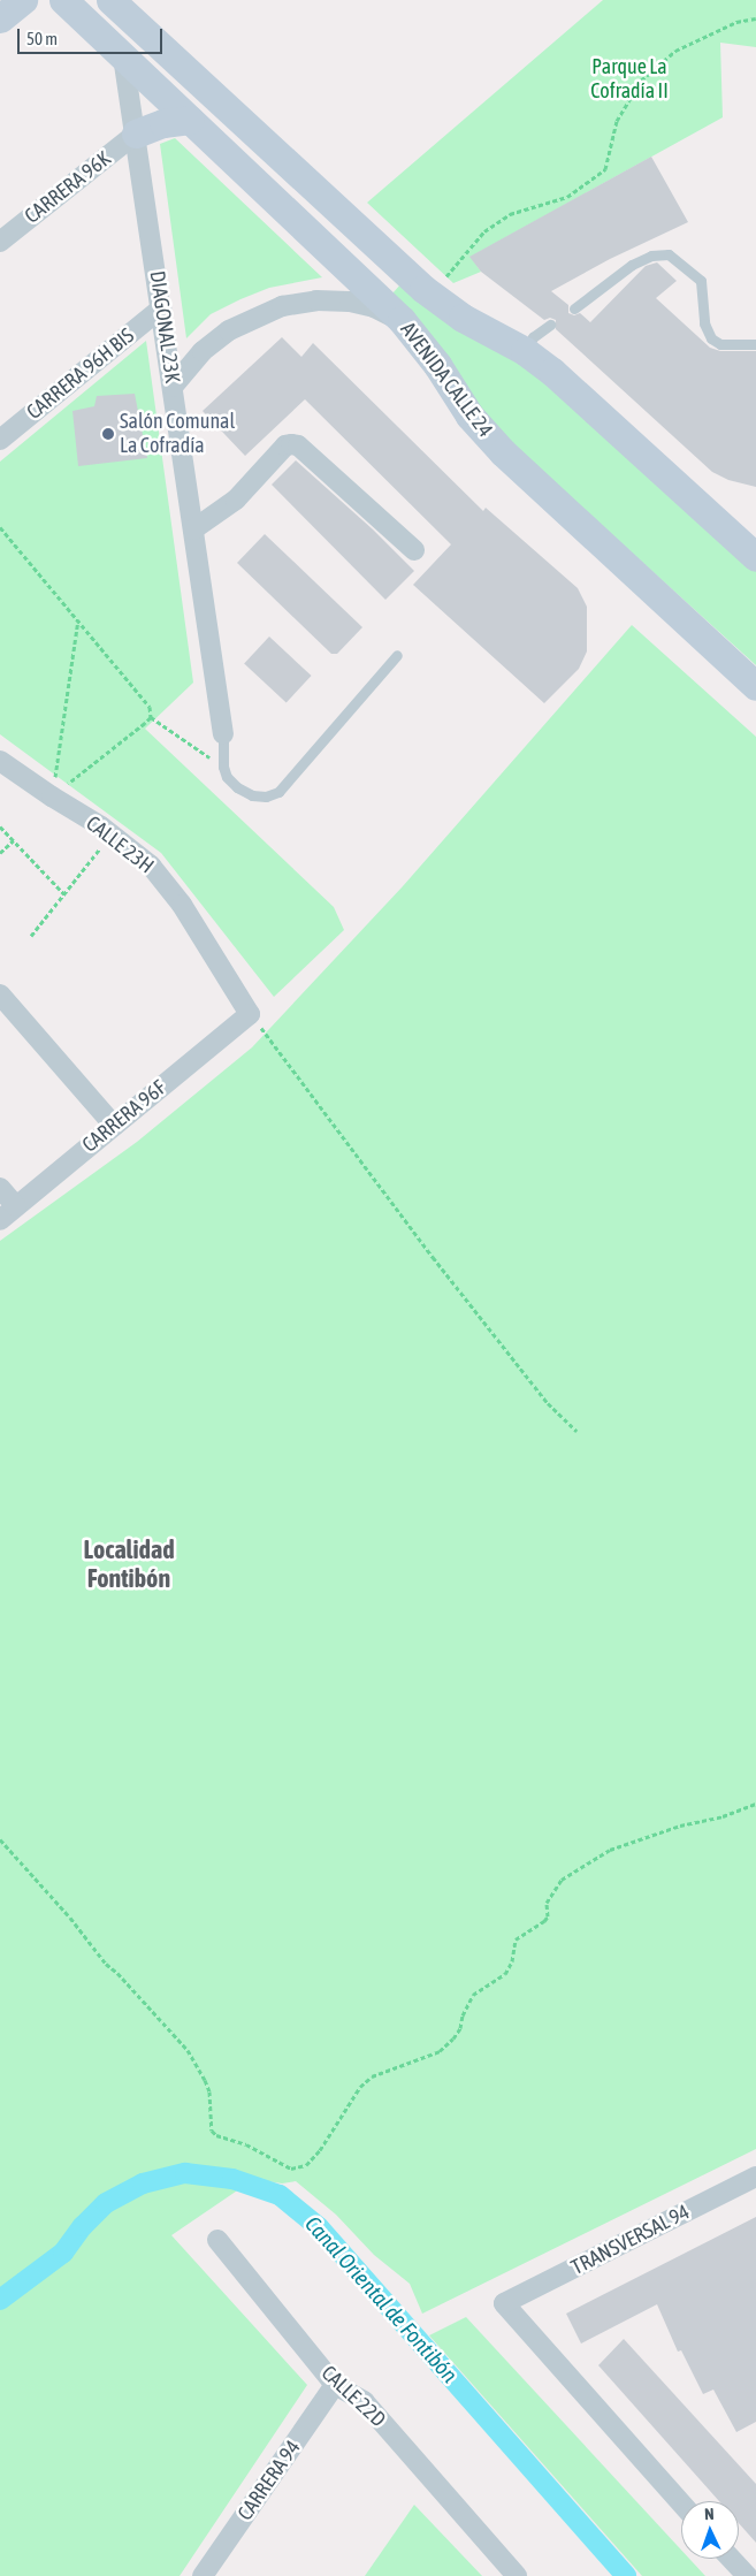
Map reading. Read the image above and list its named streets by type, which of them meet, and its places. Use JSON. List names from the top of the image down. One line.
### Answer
{"streets":{"main road":["AVENIDA CALLE 24"],"street":["CARRERA 96K","DIAGONAL 23K","CARRERA 96H BIS","CALLE 23H","CARRERA 96F","TRANSVERSAL 94","CALLE 22D","CARRERA 94"]},"crossings":[["CARRERA 96K","DIAGONAL 23K"],["DIAGONAL 23K","CARRERA 96H BIS"],["DIAGONAL 23K","AVENIDA CALLE 24"],["CALLE 23H","CARRERA 96F"],["CALLE 22D","CARRERA 94"]],"districts":["Localidad Fontibón"],"water":["Canal Oriental de Fontibón"],"parks":["Parque La Cofradía II"],"places":["Salón Comunal La Cofradía"],"scale_bar":"50 m","north":"top"}
